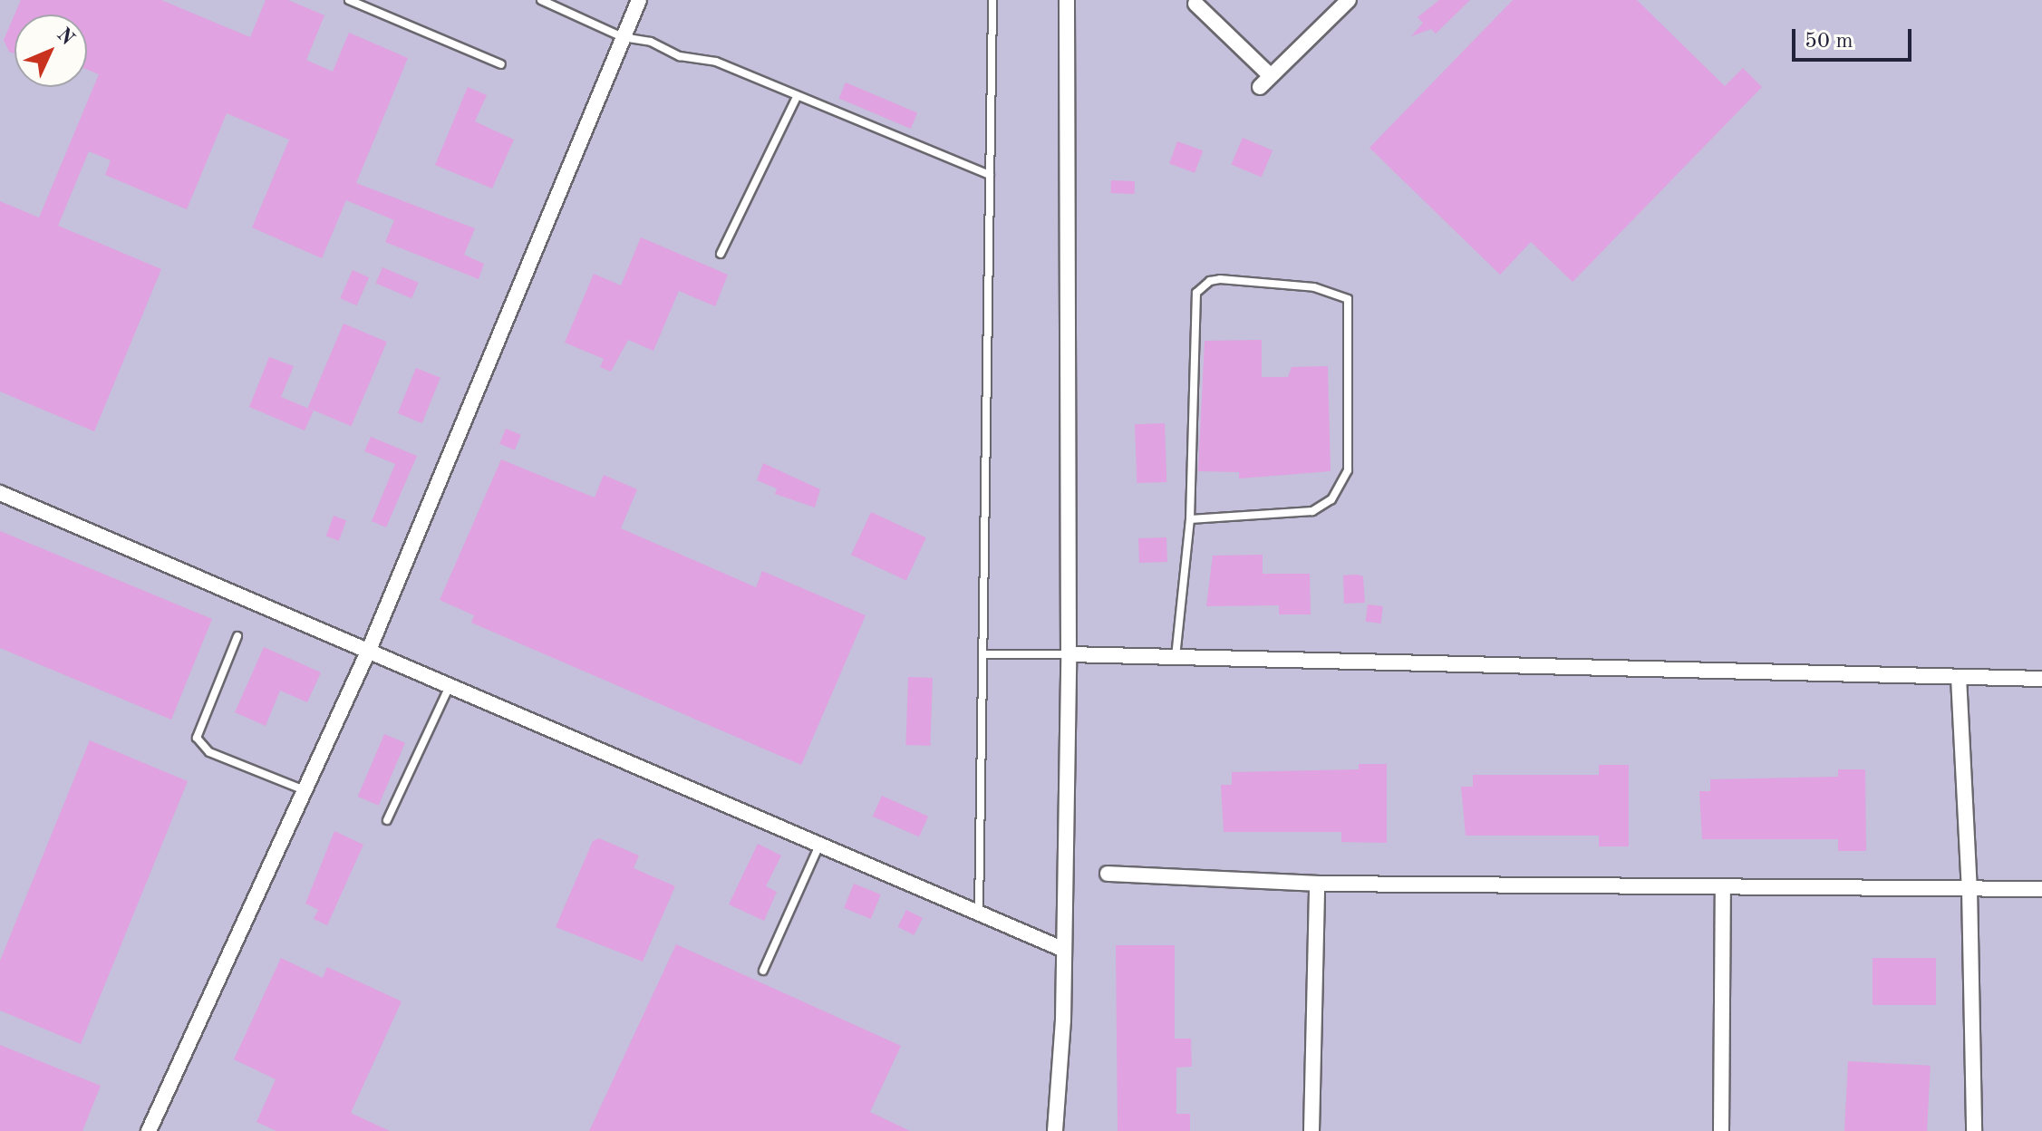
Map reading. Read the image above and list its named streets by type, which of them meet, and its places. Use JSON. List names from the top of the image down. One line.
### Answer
{"scale_bar":"50 m","north":"top right"}
